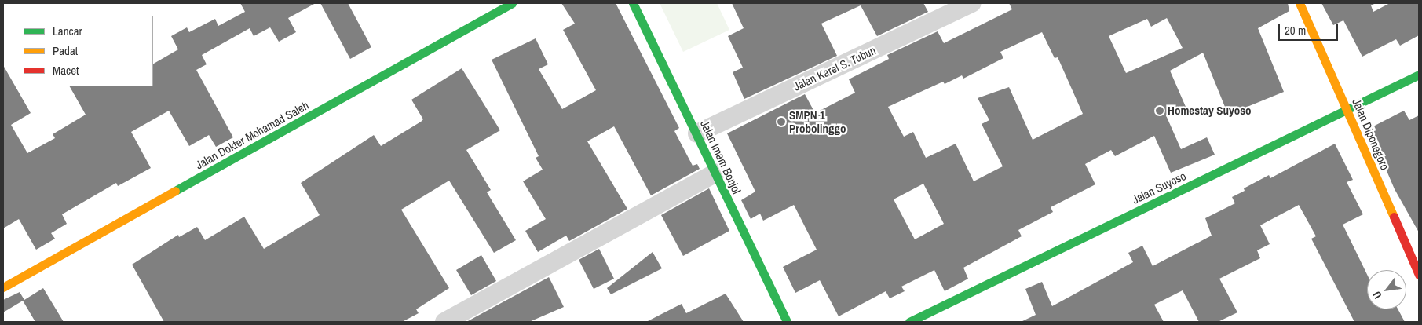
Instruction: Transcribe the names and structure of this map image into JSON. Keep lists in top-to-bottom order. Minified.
{"streets":{"street":["Jalan Karel S. Tubun","Jalan Diponegoro","Jalan Dokter Mohamad Saleh","Jalan Imam Bonjol","Jalan Suyoso"]},"crossings":[["Jalan Karel S. Tubun","Jalan Imam Bonjol"],["Jalan Diponegoro","Jalan Suyoso"]],"places":["Homestay Suyoso","SMPN 1 Probolinggo"],"legend":["Lancar","Padat","Macet"],"scale_bar":"20 m","north":"bottom left"}
